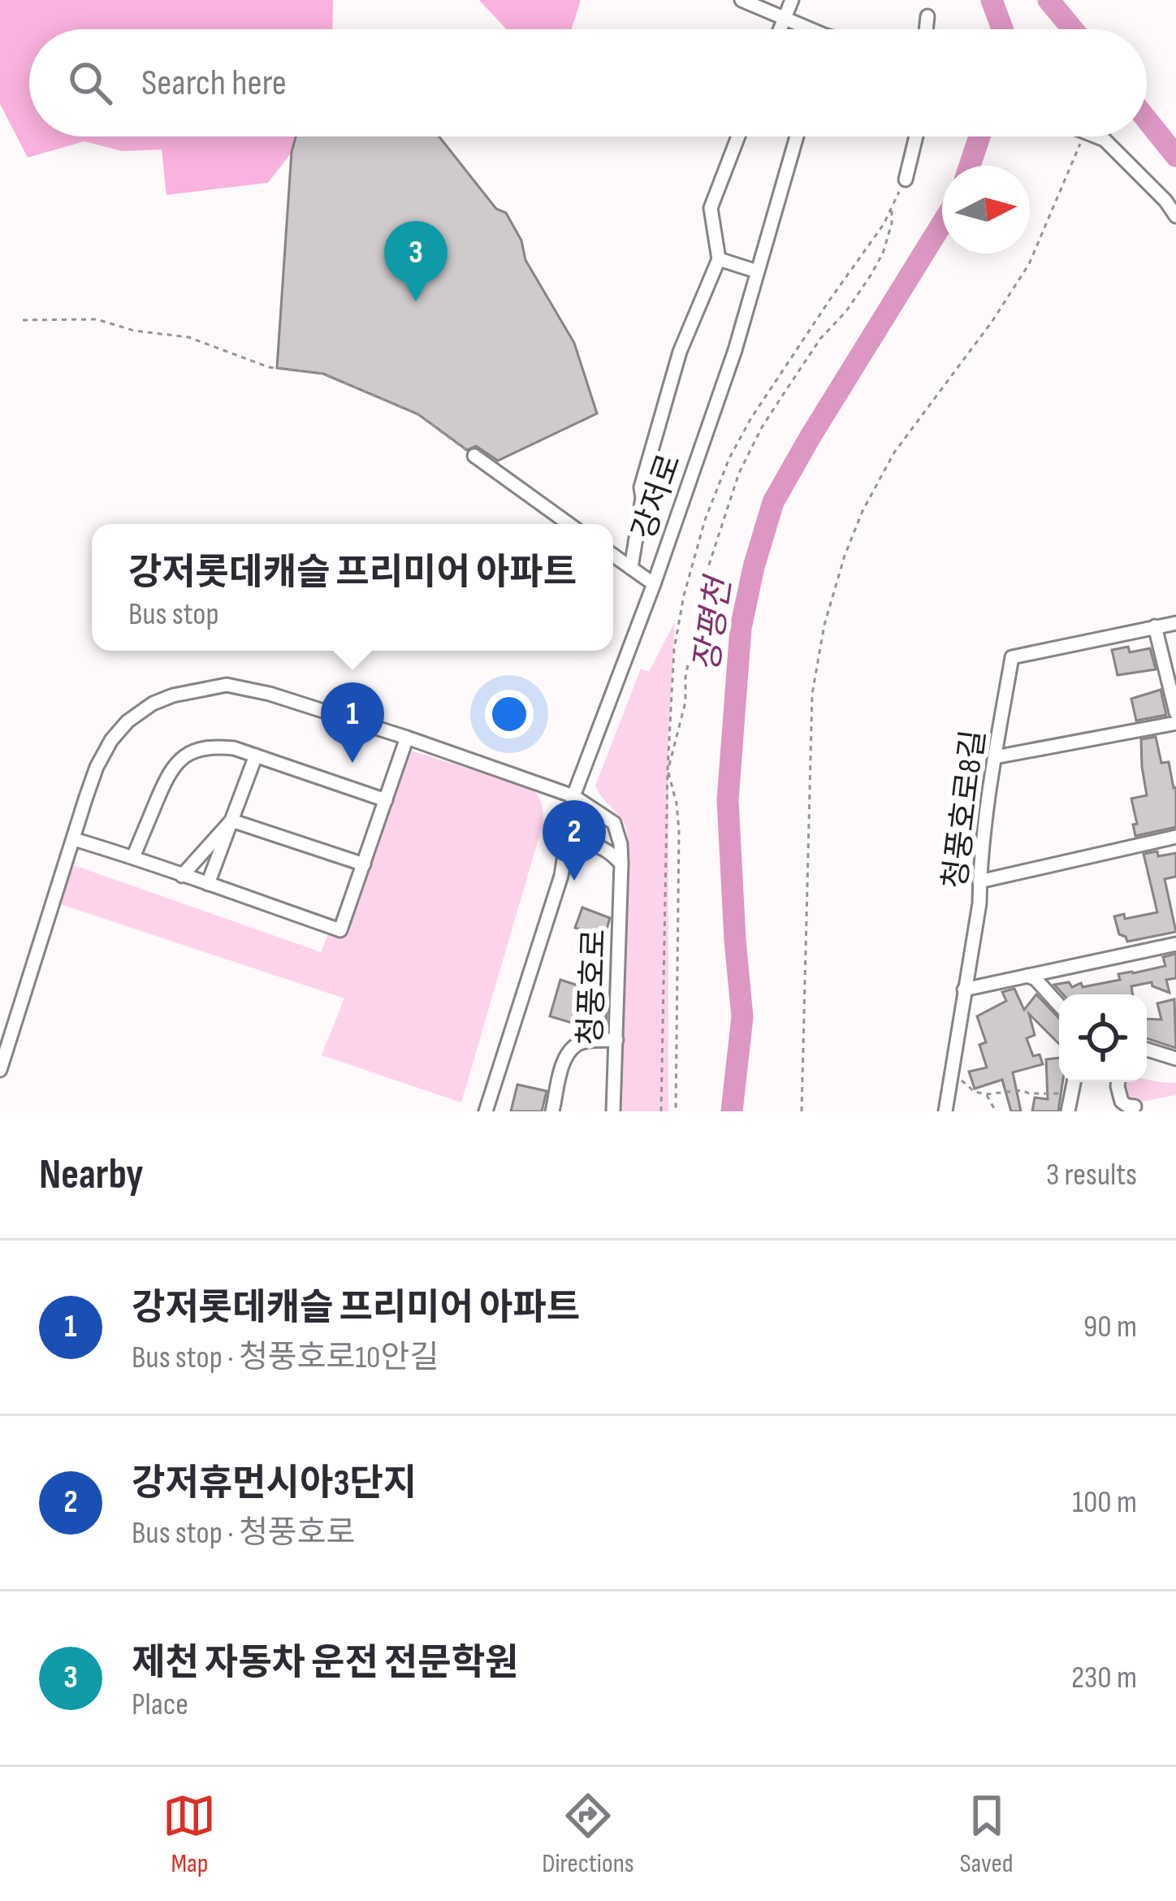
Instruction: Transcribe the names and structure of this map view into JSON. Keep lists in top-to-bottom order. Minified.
{"streets":{"street":["강저로","청풍호로8길","청풍호로"]},"crossings":[["강저로","청풍호로"]],"water":["장평천"],"north":"right","page":{"search":"Search here","pins":["3","1","2"],"popup":["강저롯데캐슬 프리미어 아파트","Bus stop"],"heading":["Nearby","3 results"],"list":[{"mark":"1","name":"강저롯데캐슬 프리미어 아파트","note":"Bus stop · 청풍호로10안길","value":"90 m"},{"mark":"2","name":"강저휴먼시아3단지","note":"Bus stop · 청풍호로","value":"100 m"},{"mark":"3","name":"제천 자동차 운전 전문학원","note":"Place","value":"230 m"}],"nav":["Map","Directions","Saved"]}}
